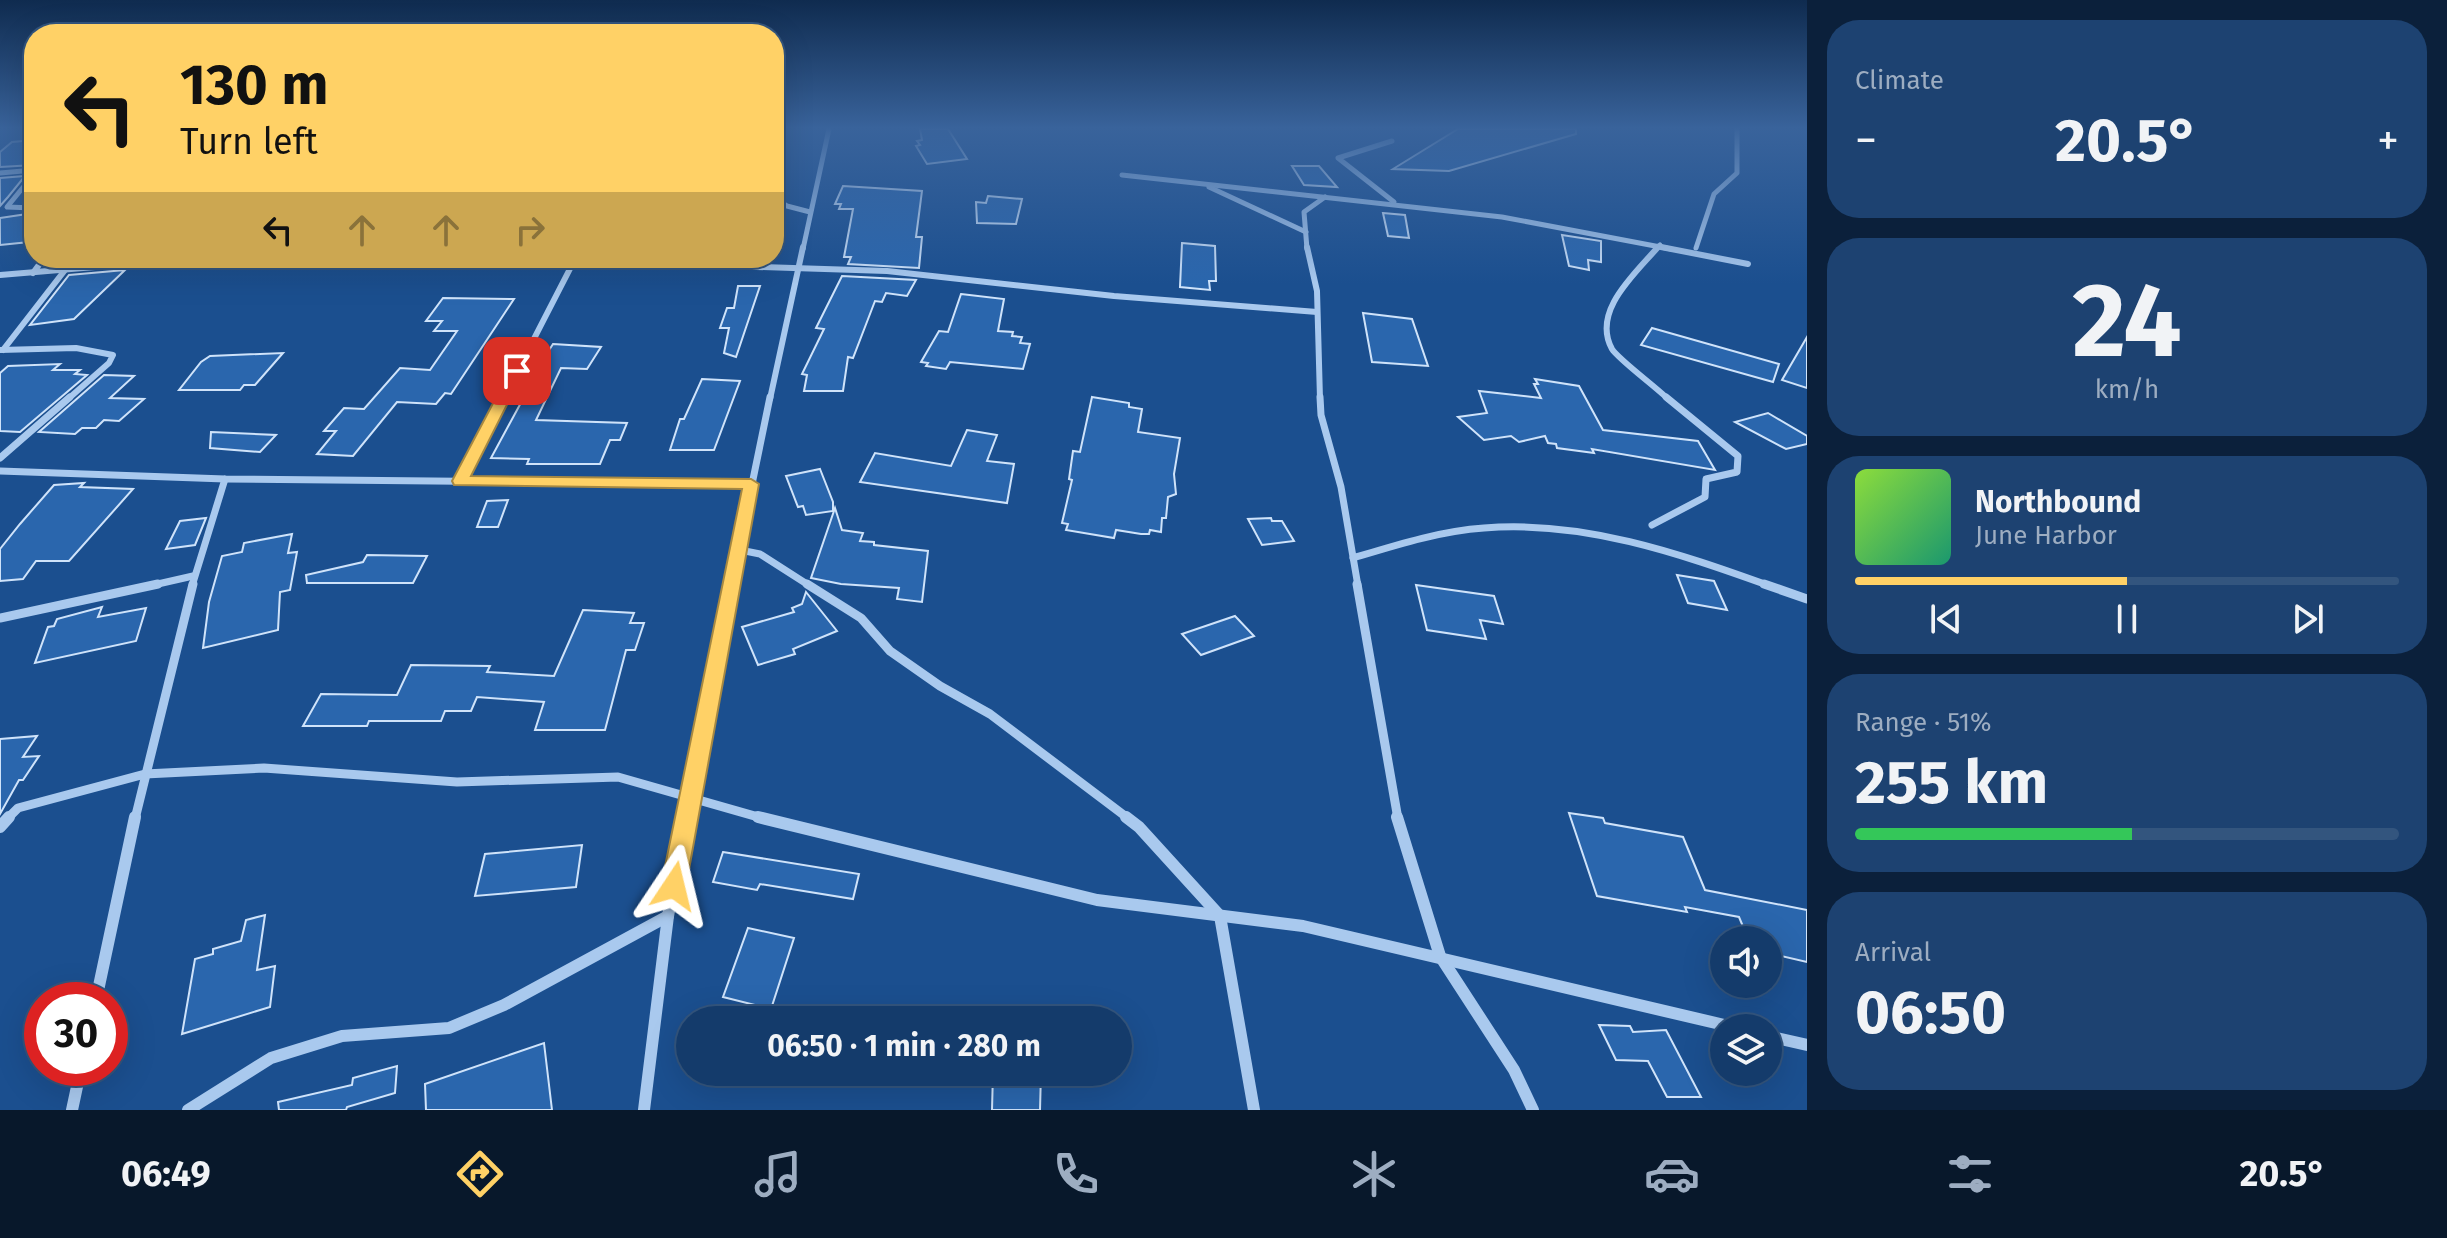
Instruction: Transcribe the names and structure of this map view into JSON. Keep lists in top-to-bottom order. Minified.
{"page":{"tile":["Climate",["24","km/h"],["Range · 51%","255 km"],["Arrival","06:50"]],"turn":["130 m","Turn left"],"heat":["−","20.5°","+"],"song":["Northbound","June Harbor"],"limit":"30","trip":"06:50 · 1 min · 280 m","tabs":["06:49","20.5°"]}}
